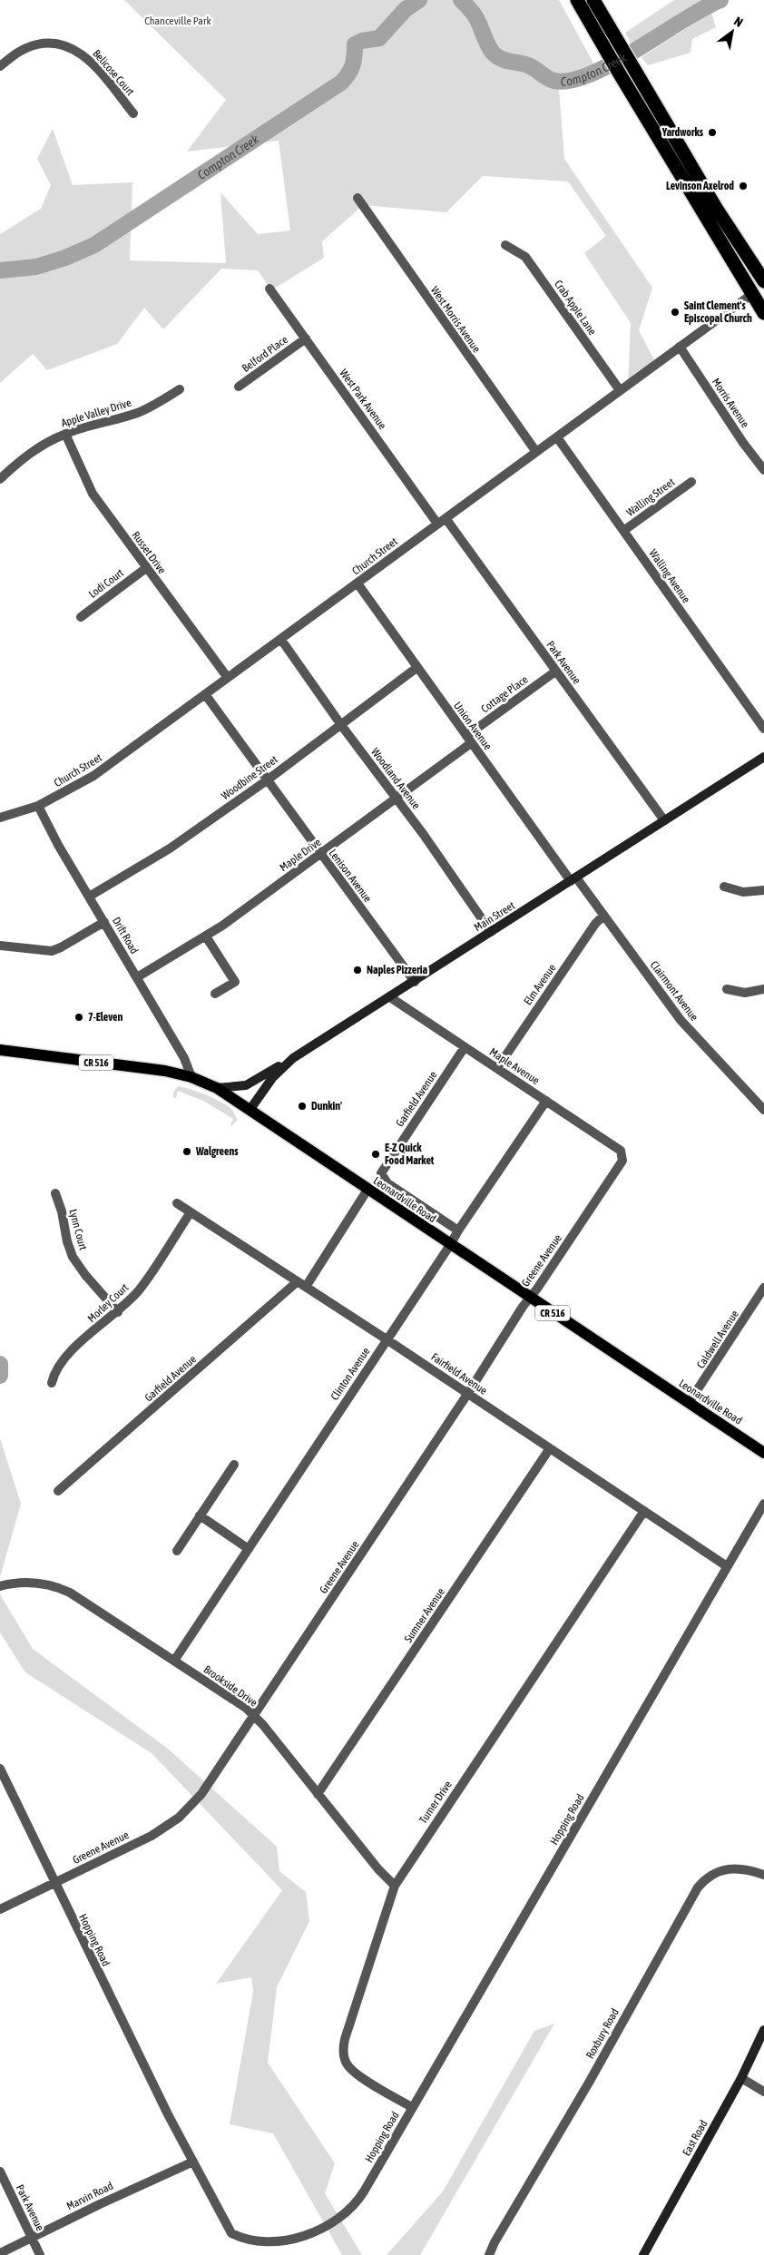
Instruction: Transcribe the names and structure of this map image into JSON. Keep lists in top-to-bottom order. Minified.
{"streets":{"main road":["CR 516","Leonardville Road"],"street":["Belicose Court","Crab Apple Lane","West Morris Avenue","Belford Place","West Park Avenue","Morris Avenue","Apple Valley Drive","Walling Street","Russet Drive","Church Street","Walling Avenue","Lodi Court","Park Avenue","Cottage Place","Union Avenue","Woodbine Street","Woodland Avenue","Maple Drive","Lenison Avenue","Main Street","Drift Road","Elm Avenue","Clairmont Avenue","Maple Avenue","Garfield Avenue","Lynn Court","Greene Avenue","Morley Court","Caldwell Avenue","Clinton Avenue","Fairfield Avenue","Sumner Avenue","Brookside Drive","Turner Drive","Hopping Road","Roxbury Road","East Road","Marvin Road"]},"crossings":[["Crab Apple Lane","Church Street"],["West Morris Avenue","Church Street"],["Belford Place","West Park Avenue"],["West Park Avenue","Church Street"],["Morris Avenue","Church Street"],["Apple Valley Drive","Russet Drive"],["Walling Street","Walling Avenue"],["Russet Drive","Church Street"],["Russet Drive","Lodi Court"],["Church Street","Walling Avenue"],["Church Street","Park Avenue"],["Church Street","Union Avenue"],["Church Street","Woodland Avenue"],["Church Street","Lenison Avenue"],["Church Street","Drift Road"],["Park Avenue","Cottage Place"],["Park Avenue","Main Street"],["Park Avenue","Marvin Road"],["Cottage Place","Union Avenue"],["Cottage Place","Maple Drive"],["Union Avenue","Woodbine Street"],["Union Avenue","Maple Drive"],["Union Avenue","Main Street"],["Union Avenue","Clairmont Avenue"],["Woodbine Street","Woodland Avenue"],["Woodbine Street","Lenison Avenue"],["Woodbine Street","Drift Road"],["Woodland Avenue","Maple Drive"],["Woodland Avenue","Main Street"],["Maple Drive","Lenison Avenue"],["Maple Drive","Drift Road"],["Lenison Avenue","Main Street"],["Main Street","Clairmont Avenue"],["Main Street","Maple Avenue"],["Main Street","Leonardville Road"],["Drift Road","Leonardville Road"],["Elm Avenue","Clairmont Avenue"],["Elm Avenue","Maple Avenue"],["Maple Avenue","Garfield Avenue"],["Maple Avenue","Greene Avenue"],["Maple Avenue","Clinton Avenue"],["Garfield Avenue","Leonardville Road"],["Garfield Avenue","Clinton Avenue"],["Garfield Avenue","Fairfield Avenue"],["Leonardville Road","Greene Avenue"],["Leonardville Road","Caldwell Avenue"],["Leonardville Road","Clinton Avenue"],["Lynn Court","Morley Court"],["Greene Avenue","Fairfield Avenue"],["Greene Avenue","Brookside Drive"],["Greene Avenue","Hopping Road"],["Morley Court","Fairfield Avenue"],["Clinton Avenue","Fairfield Avenue"],["Clinton Avenue","Brookside Drive"],["Fairfield Avenue","Sumner Avenue"],["Fairfield Avenue","Turner Drive"],["Fairfield Avenue","Hopping Road"],["Sumner Avenue","Brookside Drive"],["Brookside Drive","Turner Drive"],["Turner Drive","Hopping Road"],["Hopping Road","Marvin Road"]],"water":["Compton Creek"],"parks":["Chanceville Park"],"places":["Yardworks","Levinson Axelrod","Saint Clement's Episcopal Church","Naples Pizzeria","7-Eleven","Dunkin'","Walgreens","E-Z Quick Food Market"],"north":"top right"}
